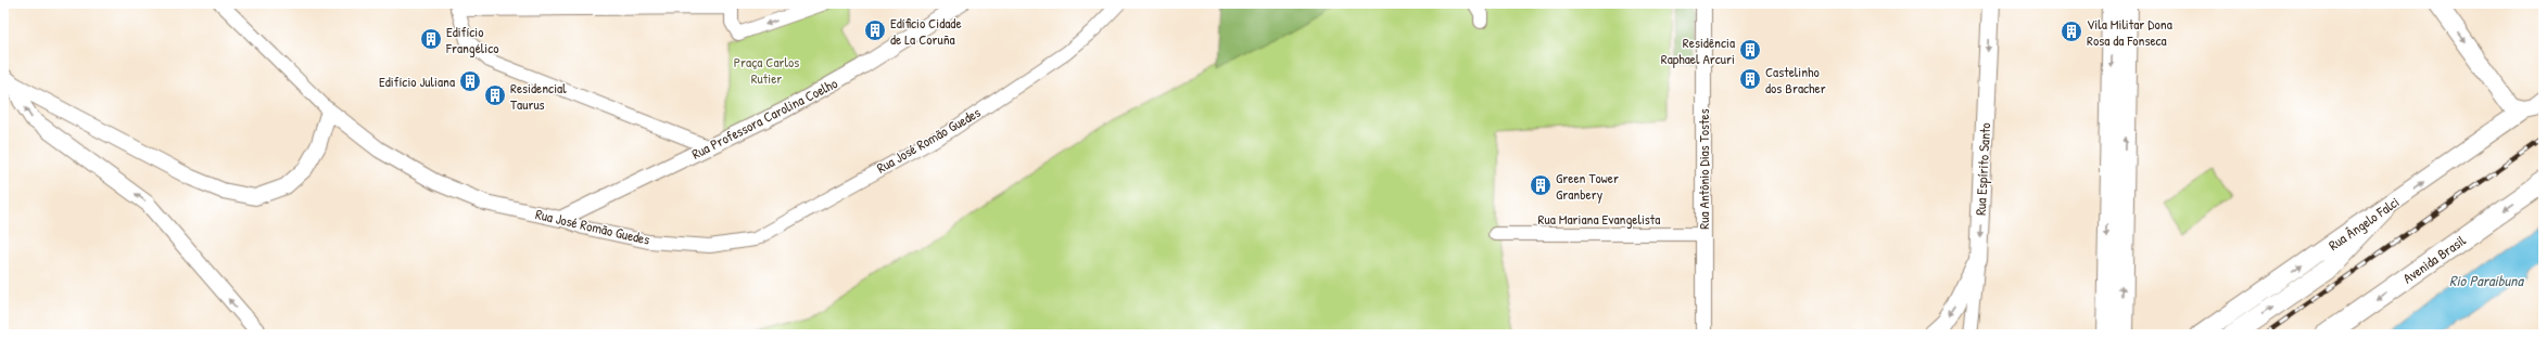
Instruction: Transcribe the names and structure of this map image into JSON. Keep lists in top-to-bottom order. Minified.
{"streets":{"highway":["Avenida Brasil"],"main road":["Rua Espírito Santo","Rua Ângelo Falci"],"street":["Rua Professora Carolina Coelho","Rua José Romão Guedes","Rua Antônio Dias Tostes","Rua Mariana Evangelista"]},"crossings":[["Rua Professora Carolina Coelho","Rua José Romão Guedes"],["Rua Antônio Dias Tostes","Rua Mariana Evangelista"]],"one_way":["Avenida Brasil"],"water":["Rio Paraibuna"],"parks":["Praça Carlos Rutier"],"places":{"building":["Edíficio Cidade de La Coruña","Vila Militar Dona Rosa da Fonseca","Edifício Frangélico","Residência Raphael Arcuri","Castelinho dos Bracher","Edifício Juliana","Residencial Taurus","Green Tower Granbery"]}}
